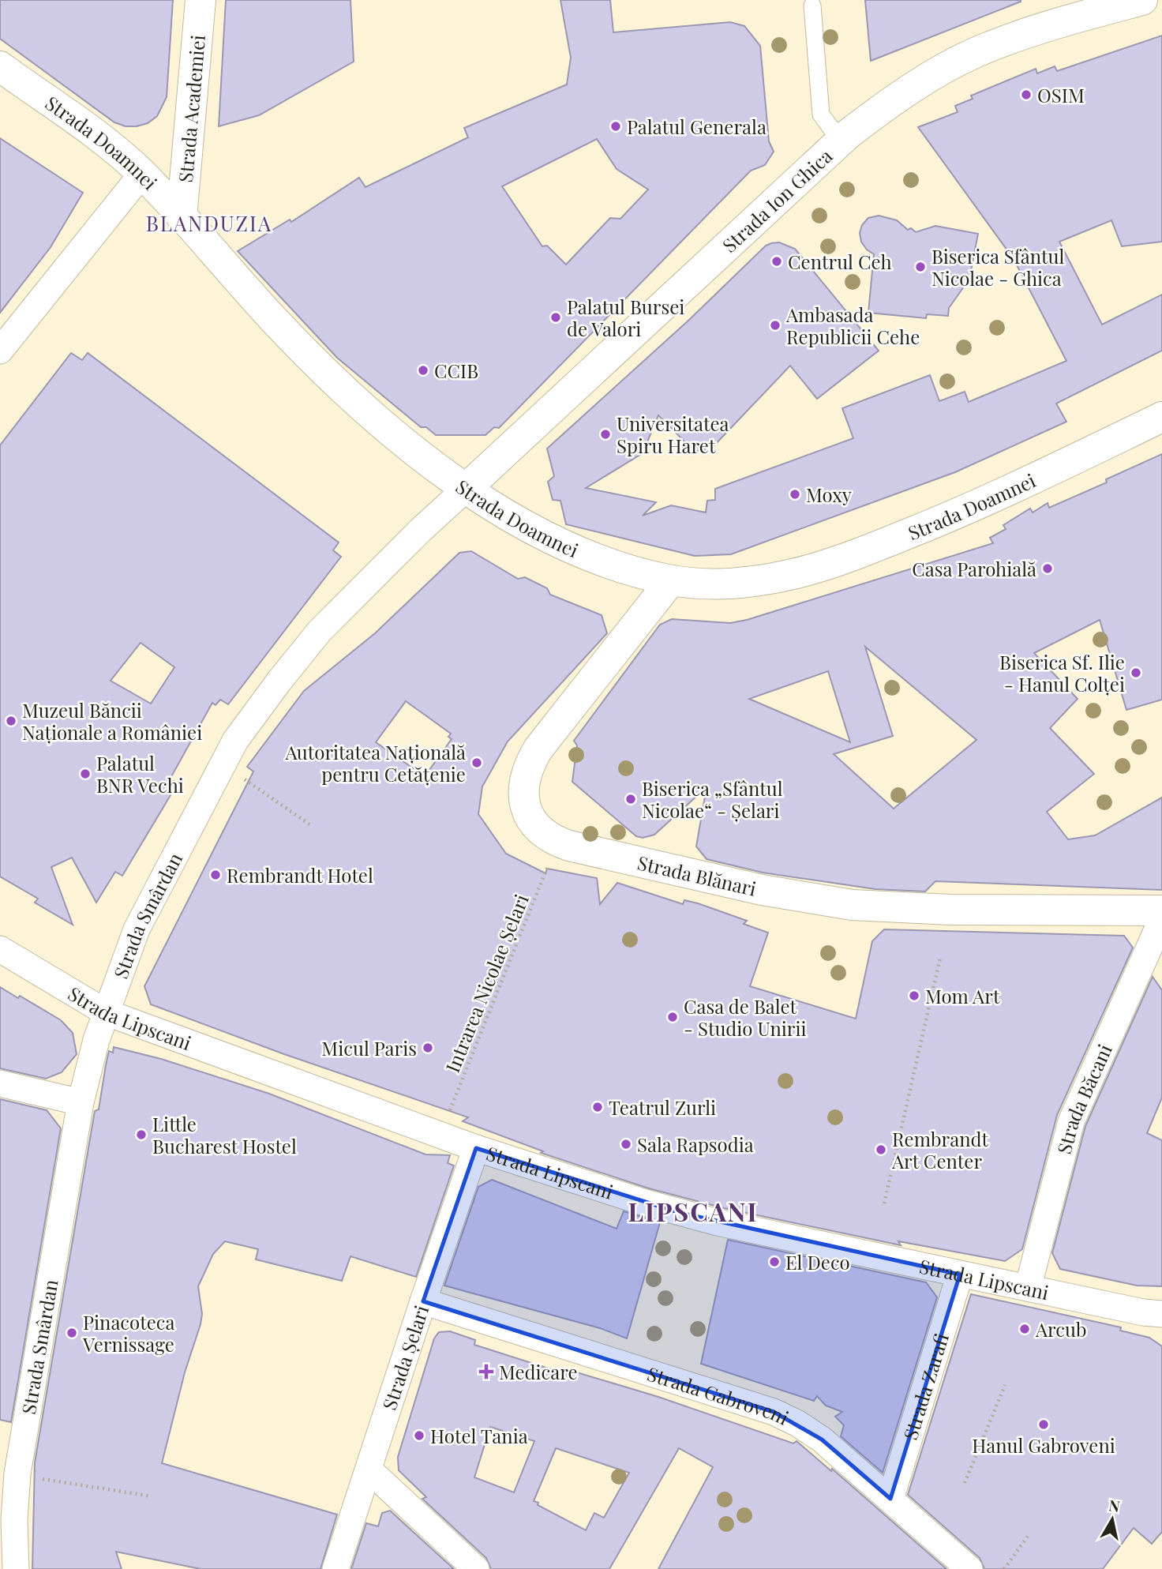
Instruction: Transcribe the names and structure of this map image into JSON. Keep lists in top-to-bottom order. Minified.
{"streets":{"street":["Strada Academiei","Strada Doamnei","Strada Ion Ghica","Strada Blănari","Strada Smârdan","Strada Lipscani","Strada Băcani","Strada Șelari","Strada Zarafi","Strada Gabroveni"],"path":["Intrarea Nicolae Șelari"]},"crossings":[["Strada Academiei","Strada Doamnei"],["Strada Doamnei","Strada Ion Ghica"],["Strada Doamnei","Strada Blănari"],["Strada Doamnei","Strada Smârdan"],["Strada Ion Ghica","Strada Smârdan"],["Strada Blănari","Intrarea Nicolae Șelari"],["Strada Smârdan","Strada Lipscani"],["Intrarea Nicolae Șelari","Strada Lipscani"],["Strada Lipscani","Strada Băcani"],["Strada Lipscani","Strada Șelari"],["Strada Lipscani","Strada Zarafi"],["Strada Șelari","Strada Gabroveni"],["Strada Zarafi","Strada Gabroveni"]],"districts":["BLANDUZIA","LIPSCANI"],"places":{"other":["OSIM","Palatul Generala","Centrul Ceh","Biserica Sfântul Nicolae - Ghica","Palatul Bursei de Valori","Ambasada Republicii Cehe","CCIB","Universitatea Spiru Haret","Moxy","Casa Parohială","Biserica Sf. Ilie - Hanul Colței","Muzeul Băncii Naționale a României","Autoritatea Națională pentru Cetățenie","Palatul BNR Vechi","Biserica „Sfântul Nicolae“ - Șelari","Rembrandt Hotel","Mom Art","Casa de Balet - Studio Unirii","Micul Paris","Teatrul Zurli","Little Bucharest Hostel","Sala Rapsodia","Rembrandt Art Center","El Deco","Arcub","Pinacoteca Vernissage","Hanul Gabroveni","Hotel Tania"],"health":["Medicare"]},"north":"top"}
